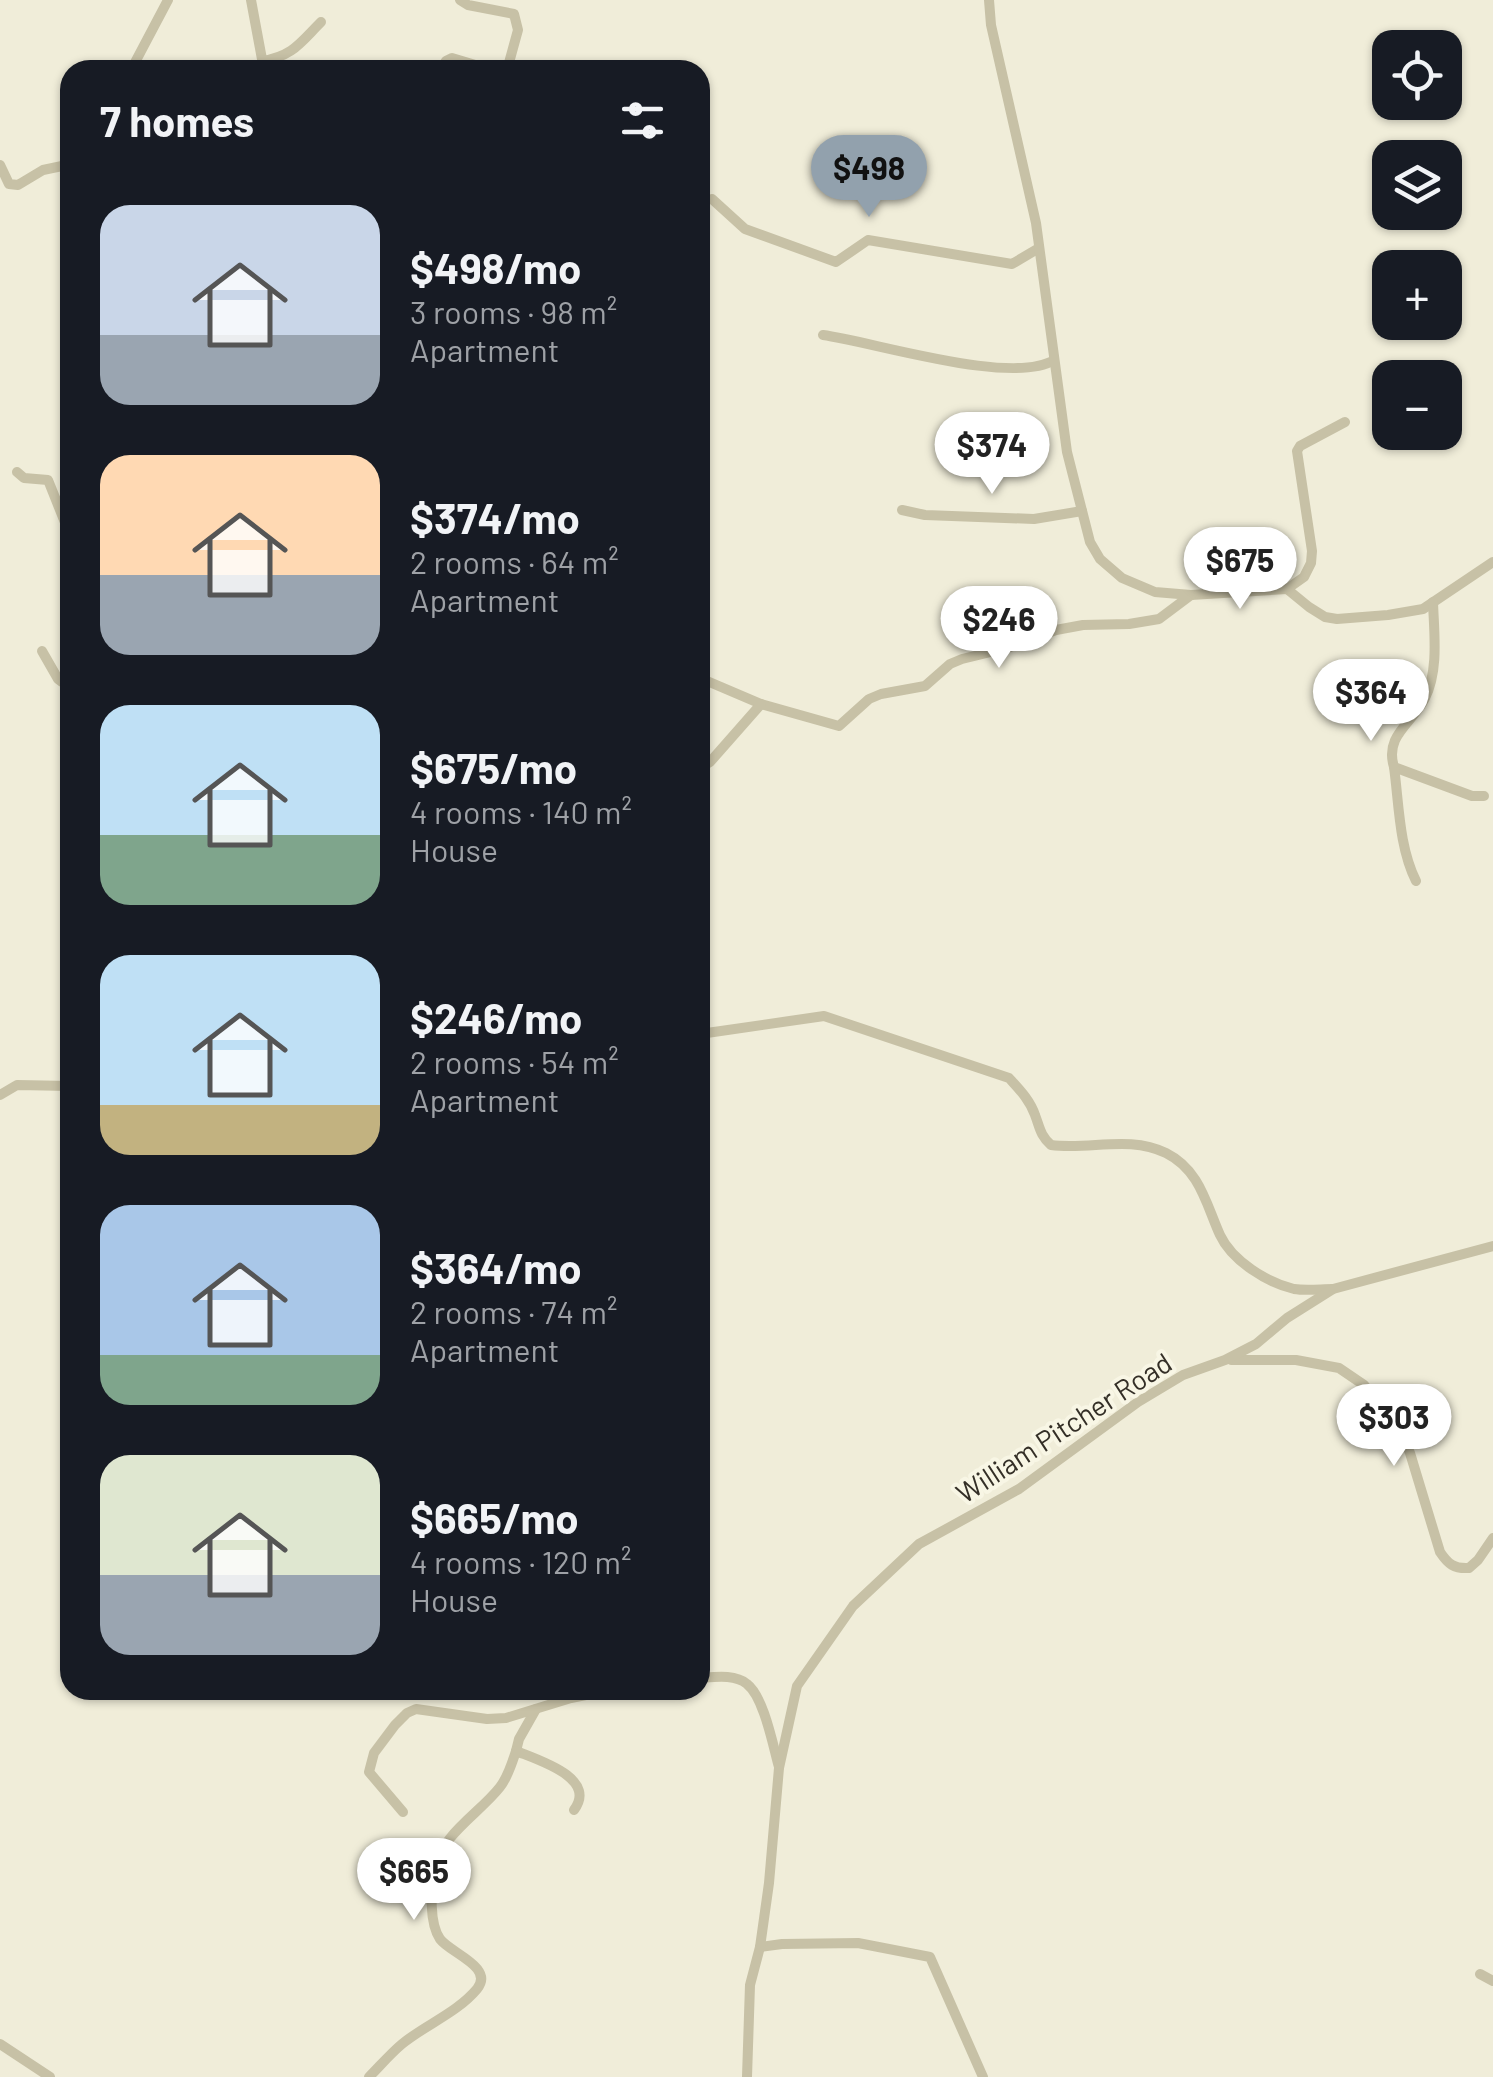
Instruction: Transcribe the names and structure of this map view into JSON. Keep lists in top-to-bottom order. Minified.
{"streets":{"street":["William Pitcher Road"]},"page":{"map_buttons":["+","−"],"heading":"7 homes","price":["$498","$374","$675","$246","$364","$303","$665"],"list":[{"name":"$498/mo","note":"3 rooms · 98 m² · Apartment"},{"name":"$374/mo","note":"2 rooms · 64 m² · Apartment"},{"name":"$675/mo","note":"4 rooms · 140 m² · House"},{"name":"$246/mo","note":"2 rooms · 54 m² · Apartment"},{"name":"$364/mo","note":"2 rooms · 74 m² · Apartment"},{"name":"$665/mo","note":"4 rooms · 120 m² · House"}]}}
